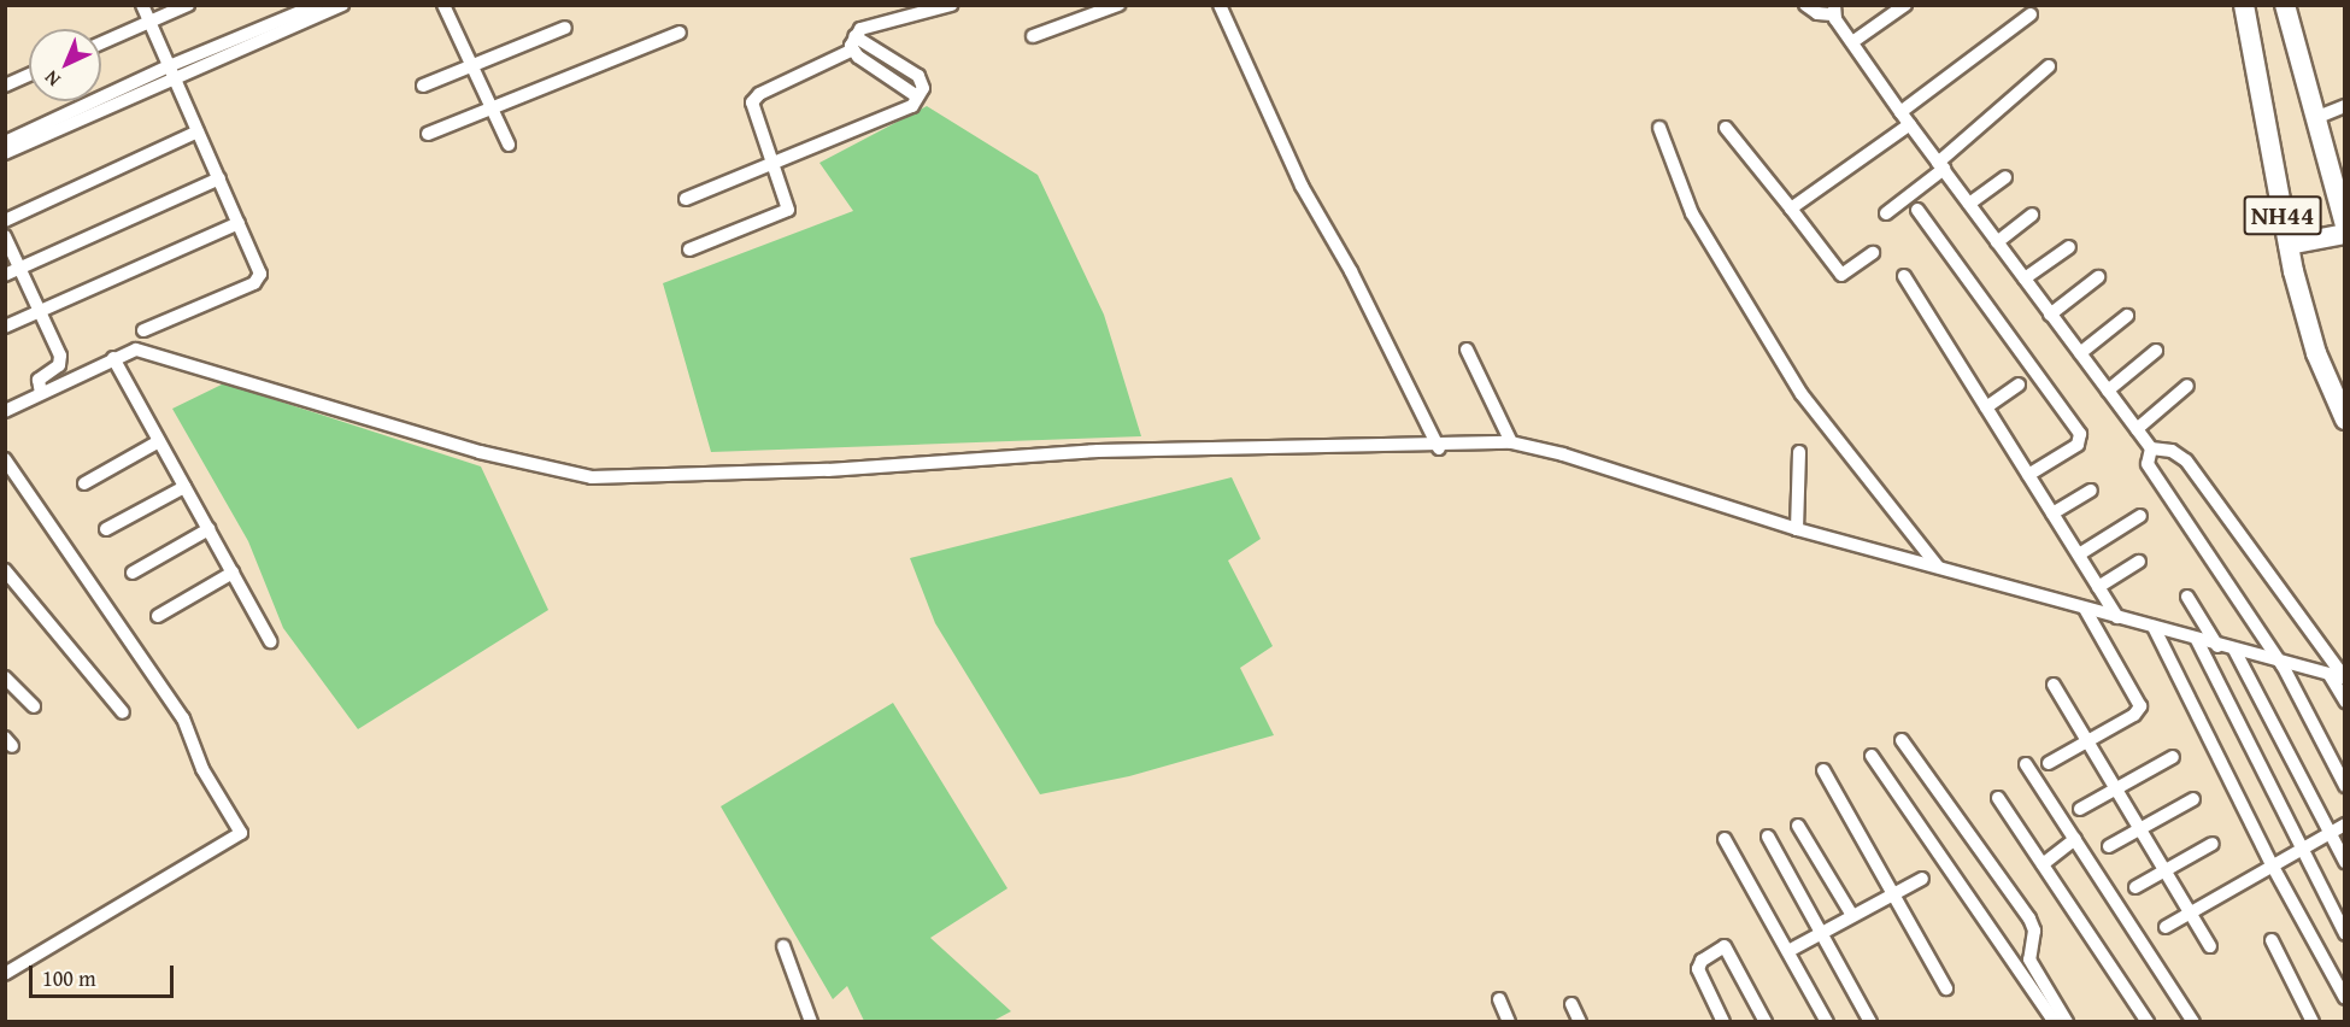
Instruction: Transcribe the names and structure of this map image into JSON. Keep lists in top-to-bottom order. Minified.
{"streets":{"highway":["NH44"]},"scale_bar":"100 m","north":"bottom left"}
